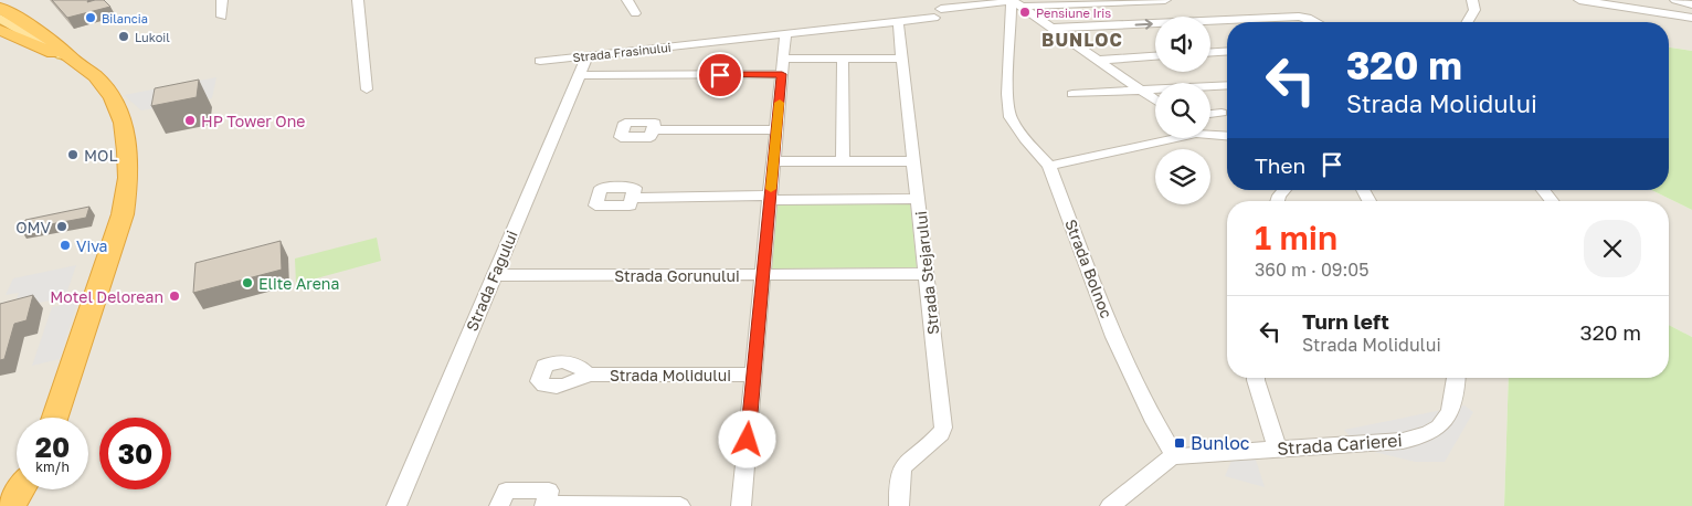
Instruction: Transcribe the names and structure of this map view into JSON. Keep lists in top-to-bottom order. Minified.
{"streets":{"street":["Strada Frasinului","Strada Bolnoc","Strada Stejarului","Strada Gorunului","Strada Fagului","Strada Molidului","Strada Carierei"]},"crossings":[["Strada Frasinului","Strada Bolnoc"],["Strada Frasinului","Strada Stejarului"],["Strada Frasinului","Strada Fagului"],["Strada Frasinului","Strada Molidului"],["Strada Bolnoc","Strada Carierei"],["Strada Stejarului","Strada Gorunului"],["Strada Gorunului","Strada Fagului"],["Strada Gorunului","Strada Molidului"]],"districts":["BUNLOC"],"places":{"other":["Pensiune Iris","Bilancia","Lukoil","HP Tower One","MOL","OMV","Viva","Elite Arena","Motel Delorean"],"transit":["Bunloc"]},"page":{"turn":["320 m","Strada Molidului"],"then":"Then","heading":["1 min","360 m · 09:05"],"list":[{"name":"Turn left","note":"Strada Molidului","value":"320 m"}],"speed":"20 km/h","limit":"30"}}
